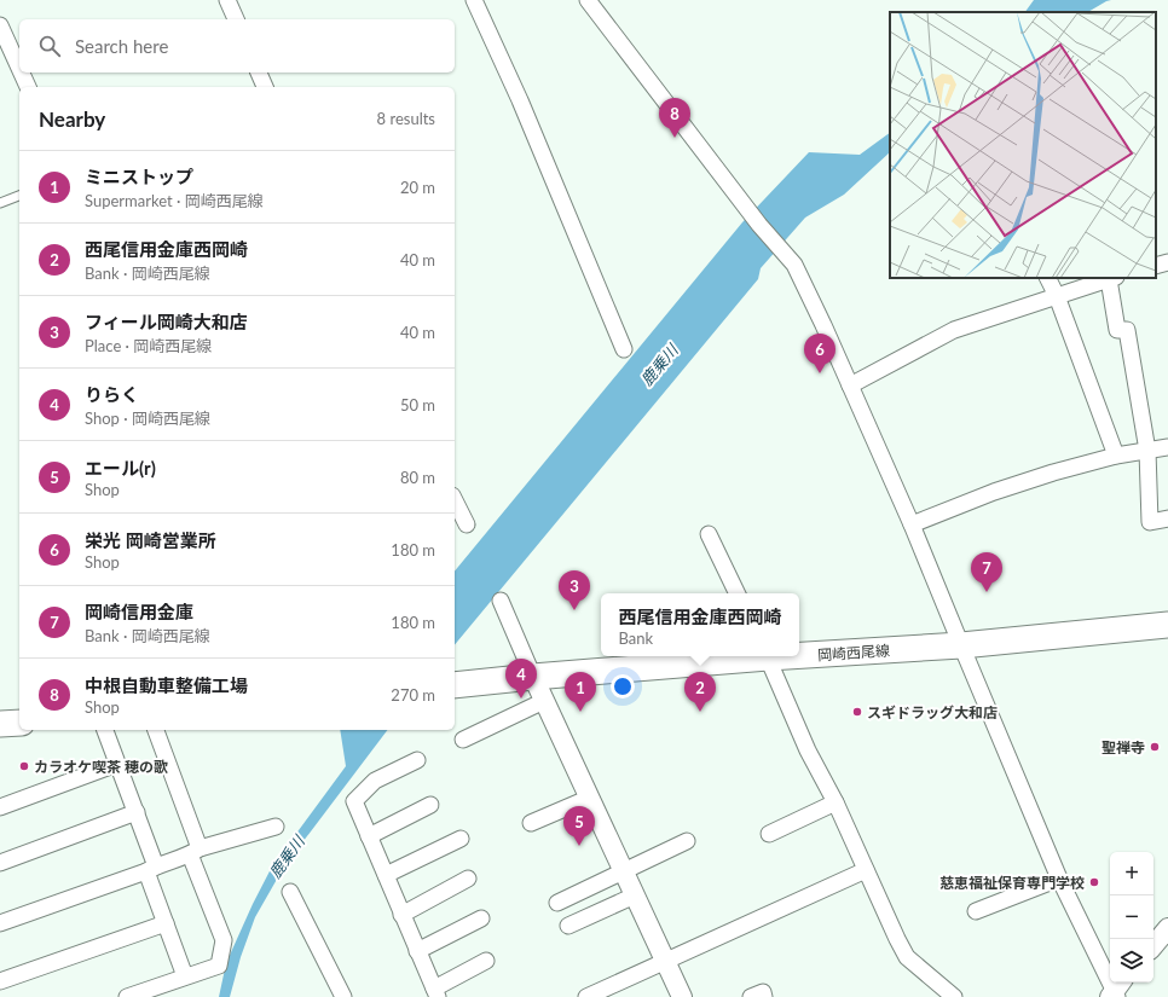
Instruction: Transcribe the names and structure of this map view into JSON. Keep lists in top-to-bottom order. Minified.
{"streets":{"main road":["岡崎西尾線"]},"water":["鹿乗川"],"places":["スギドラッグ大和店","聖禅寺","カラオケ喫茶 穂の歌","慈恵福祉保育専門学校"],"page":{"search":"Search here","heading":["Nearby","8 results"],"pins":["8","6","7","3","4","1","2","5"],"list":[{"mark":"1","name":"ミニストップ","note":"Supermarket · 岡崎西尾線","value":"20 m"},{"mark":"2","name":"西尾信用金庫西岡崎","note":"Bank · 岡崎西尾線","value":"40 m"},{"mark":"3","name":"フィール岡崎大和店","note":"Place · 岡崎西尾線","value":"40 m"},{"mark":"4","name":"りらく","note":"Shop · 岡崎西尾線","value":"50 m"},{"mark":"5","name":"エール(r)","note":"Shop","value":"80 m"},{"mark":"6","name":"栄光 岡崎営業所","note":"Shop","value":"180 m"},{"mark":"7","name":"岡崎信用金庫","note":"Bank · 岡崎西尾線","value":"180 m"},{"mark":"8","name":"中根自動車整備工場","note":"Shop","value":"270 m"}],"popup":["西尾信用金庫西岡崎","Bank"],"map_buttons":["+","−"]}}
